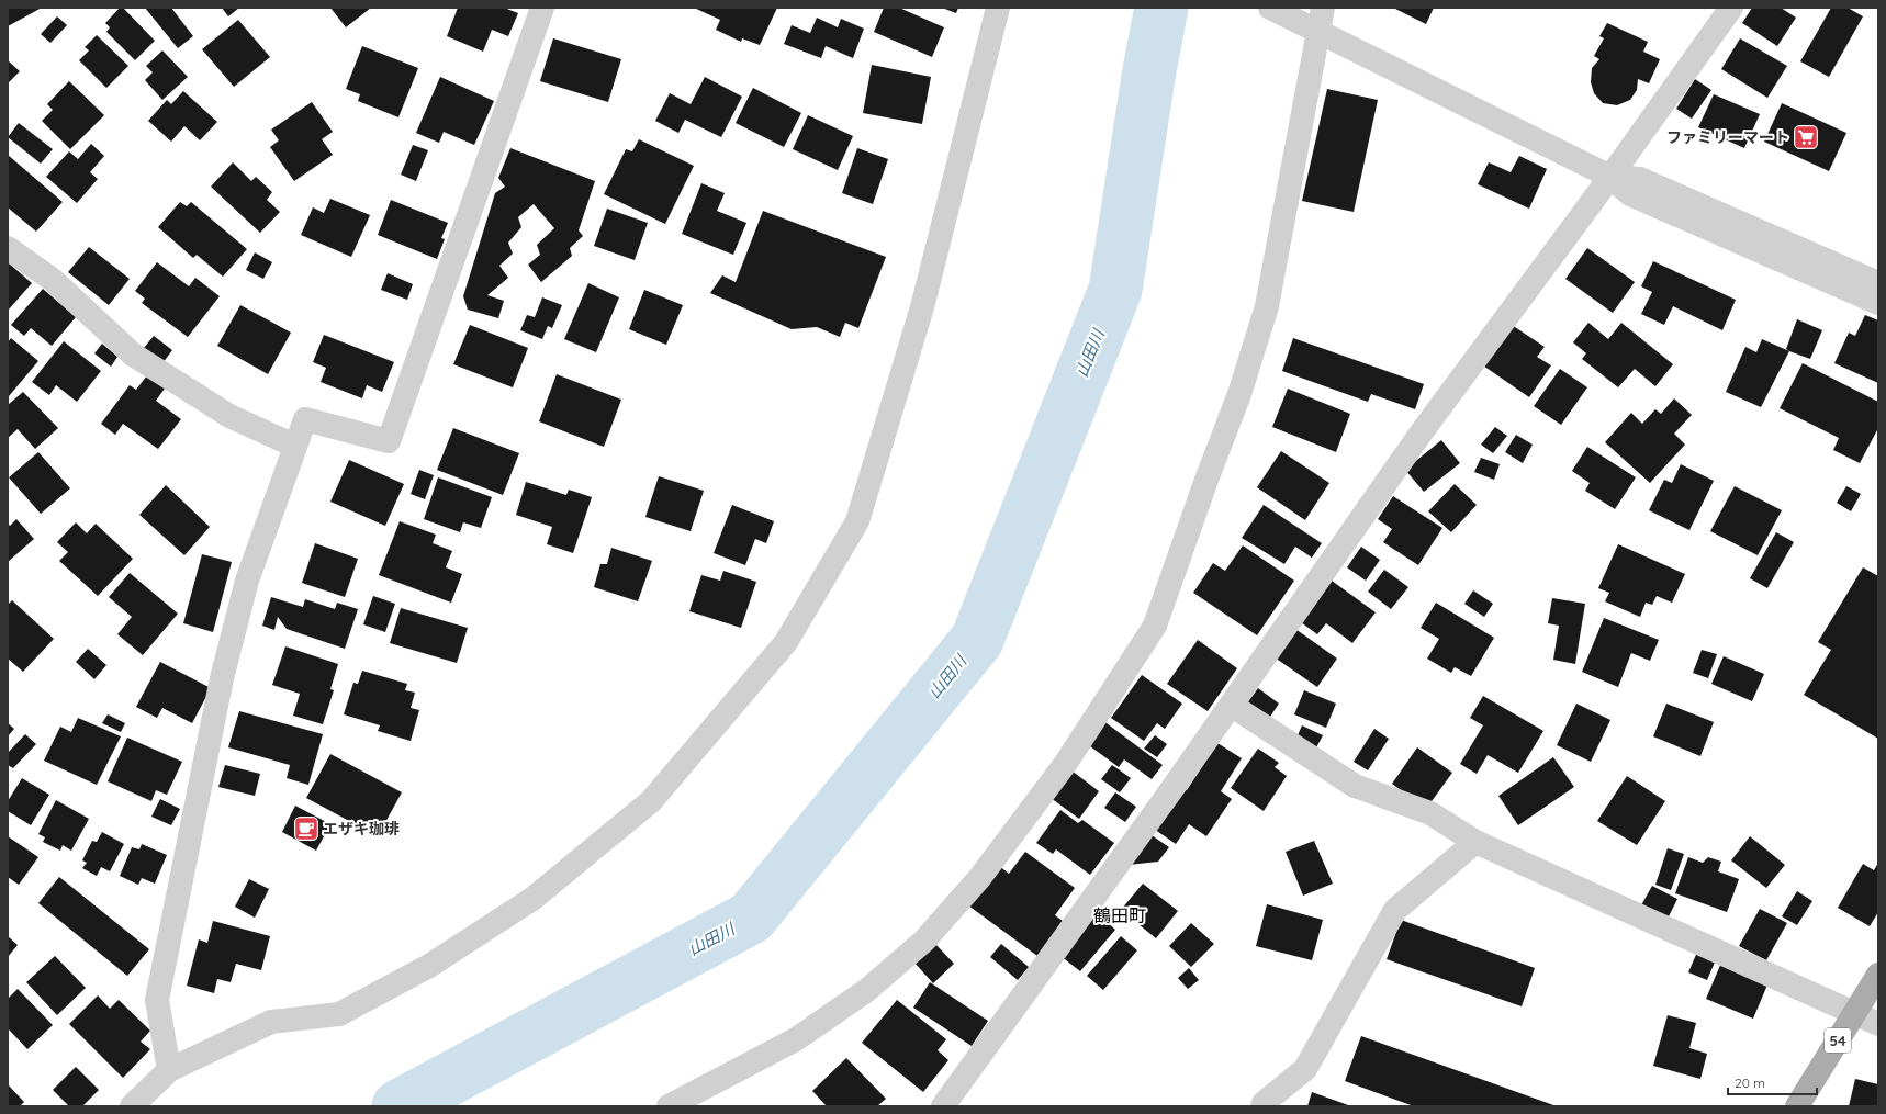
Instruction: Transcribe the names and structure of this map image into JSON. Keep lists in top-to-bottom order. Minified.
{"streets":{"main road":["54"]},"districts":["鶴田町"],"water":["山田川"],"places":{"supermarket":["ファミリーマート"],"cafe":["エザキ珈琲"]},"scale_bar":"20 m"}
